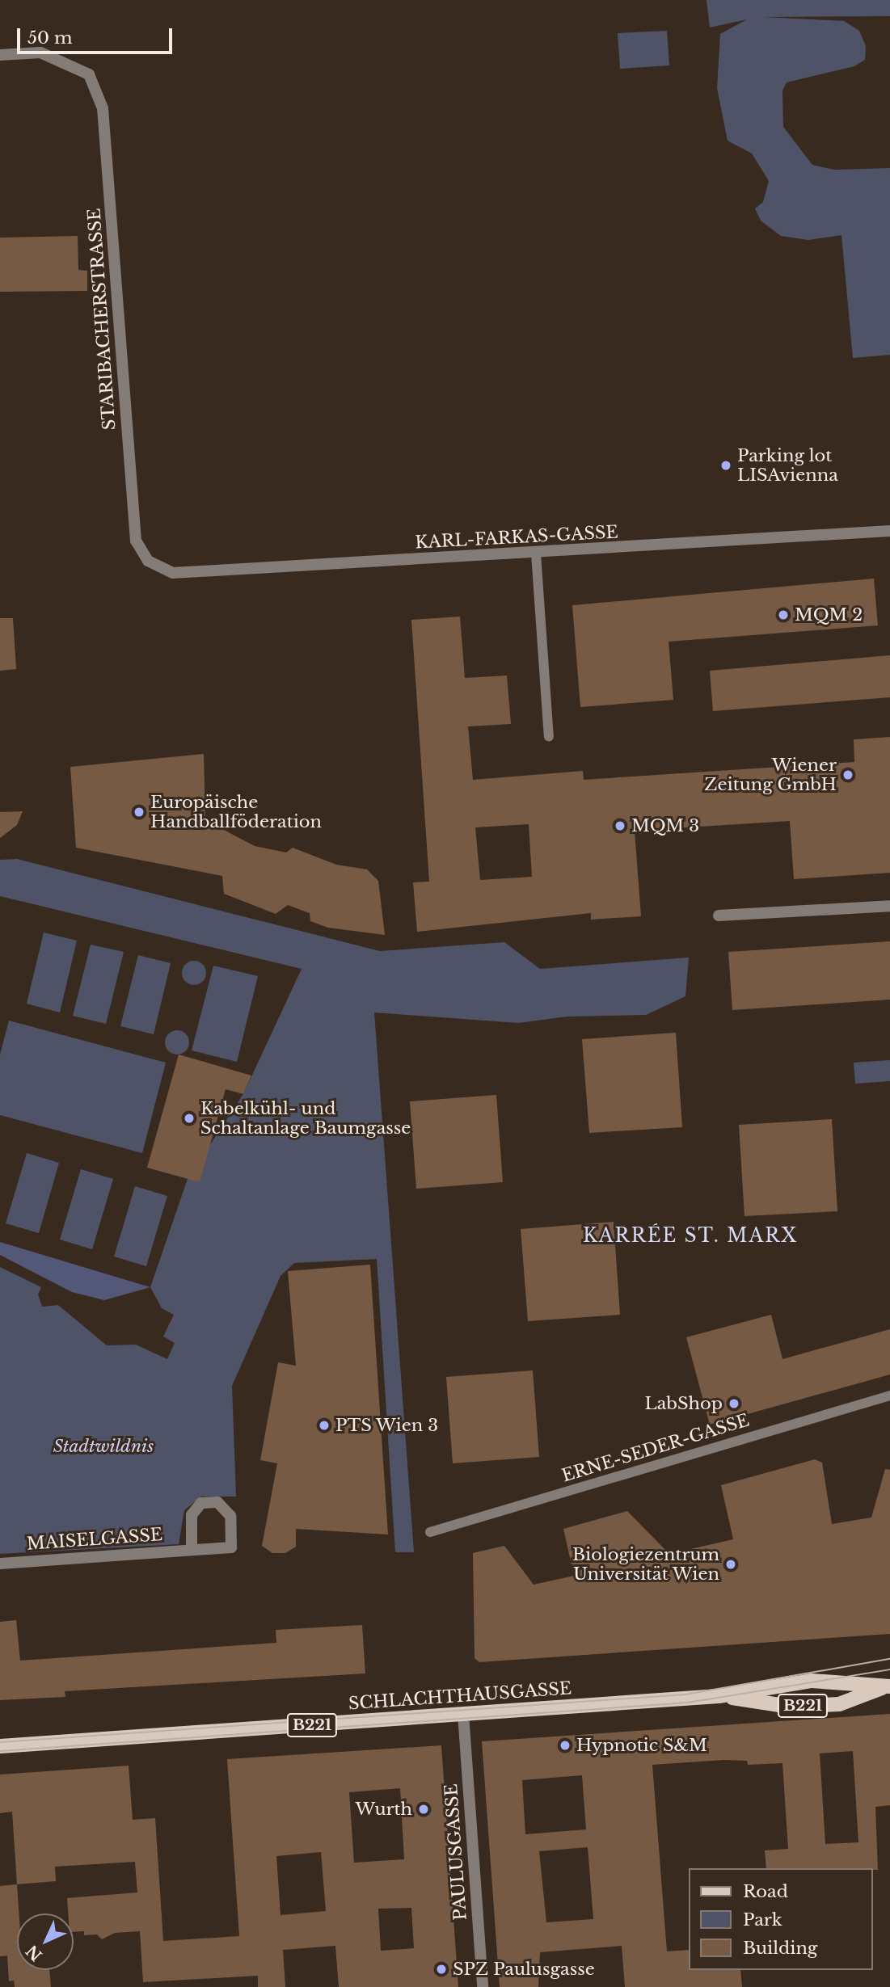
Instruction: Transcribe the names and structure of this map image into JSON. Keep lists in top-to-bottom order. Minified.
{"streets":{"main road":["SCHLACHTHAUSGASSE","B221"],"street":["STARIBACHERSTRASSE","KARL-FARKAS-GASSE","MAISELGASSE","PAULUSGASSE"],"lane":["ERNE-SEDER-GASSE"]},"crossings":[["STARIBACHERSTRASSE","KARL-FARKAS-GASSE"],["SCHLACHTHAUSGASSE","PAULUSGASSE"]],"districts":["KARRÉE ST. MARX"],"parks":["Stadtwildnis"],"places":["Parking lot LISAvienna","MQM 2","Wiener Zeitung GmbH","Europäische Handballföderation","MQM 3","Kabelkühl- und Schaltanlage Baumgasse","LabShop","PTS Wien 3","Biologiezentrum Universität Wien","Hypnotic S&M","Wurth","SPZ Paulusgasse"],"legend":["Road","Park","Building"],"scale_bar":"50 m","north":"bottom left"}
